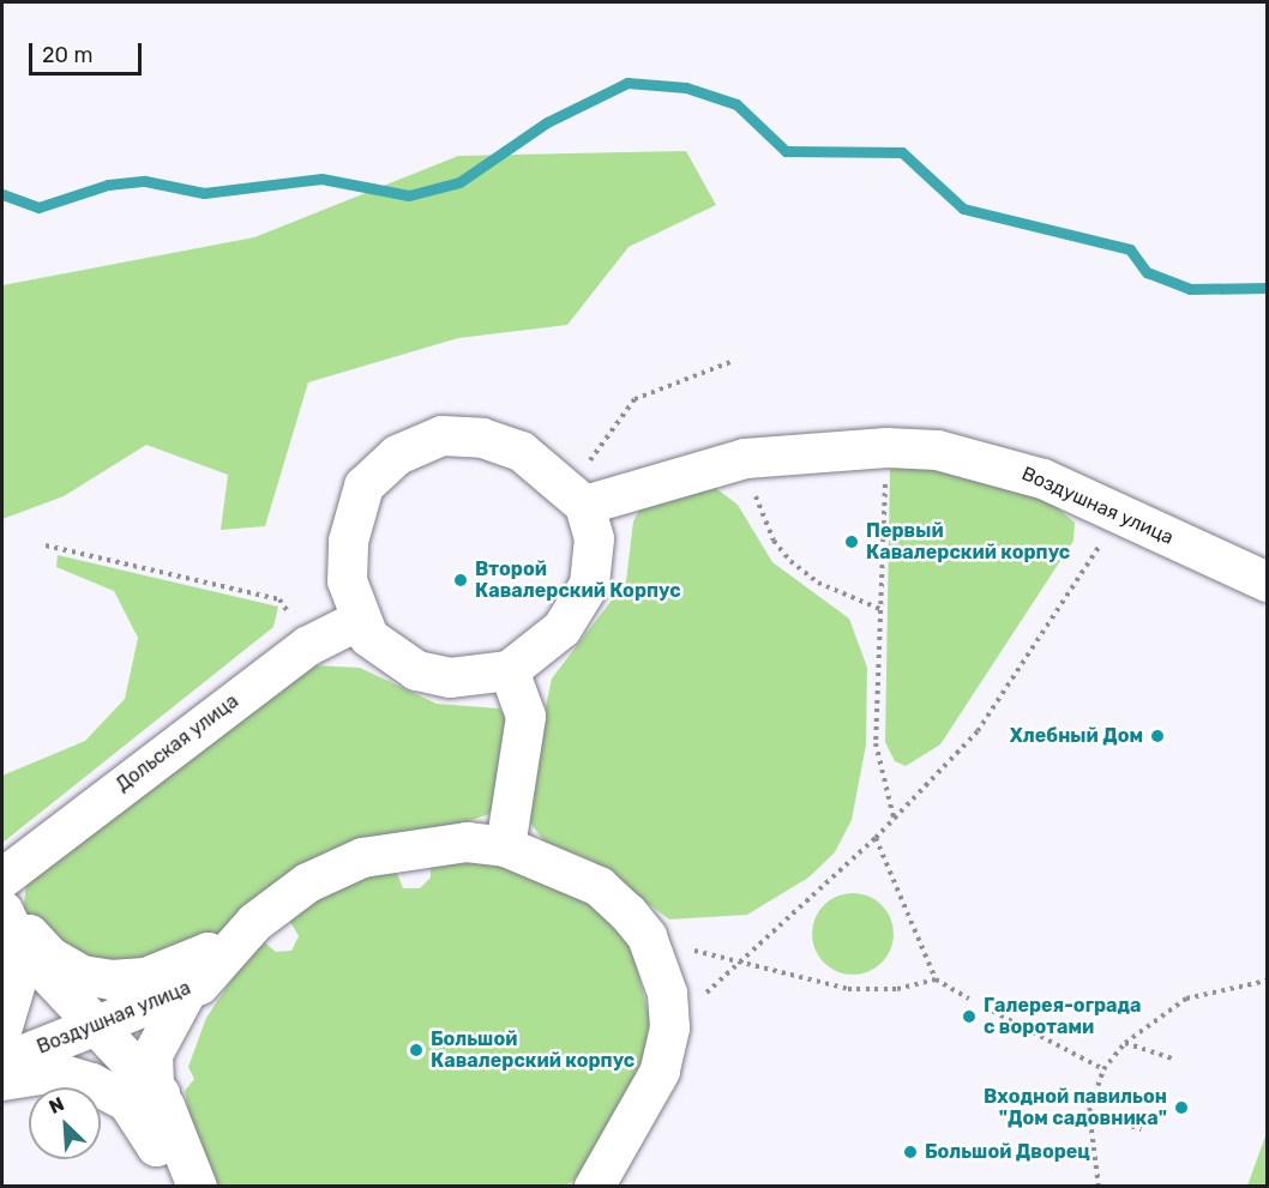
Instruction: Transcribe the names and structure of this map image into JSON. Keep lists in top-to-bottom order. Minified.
{"streets":{"street":["Воздушная улица","Дольская улица"]},"crossings":[["Воздушная улица","Дольская улица"]],"places":["Первый Кавалерский корпус","Второй Кавалерский Корпус","Хлебный Дом","Галерея-ограда с воротами","Большой Кавалерский корпус","Входной павильон \"Дом садовника\"","Большой Дворец"],"scale_bar":"20 m","north":"top left"}
